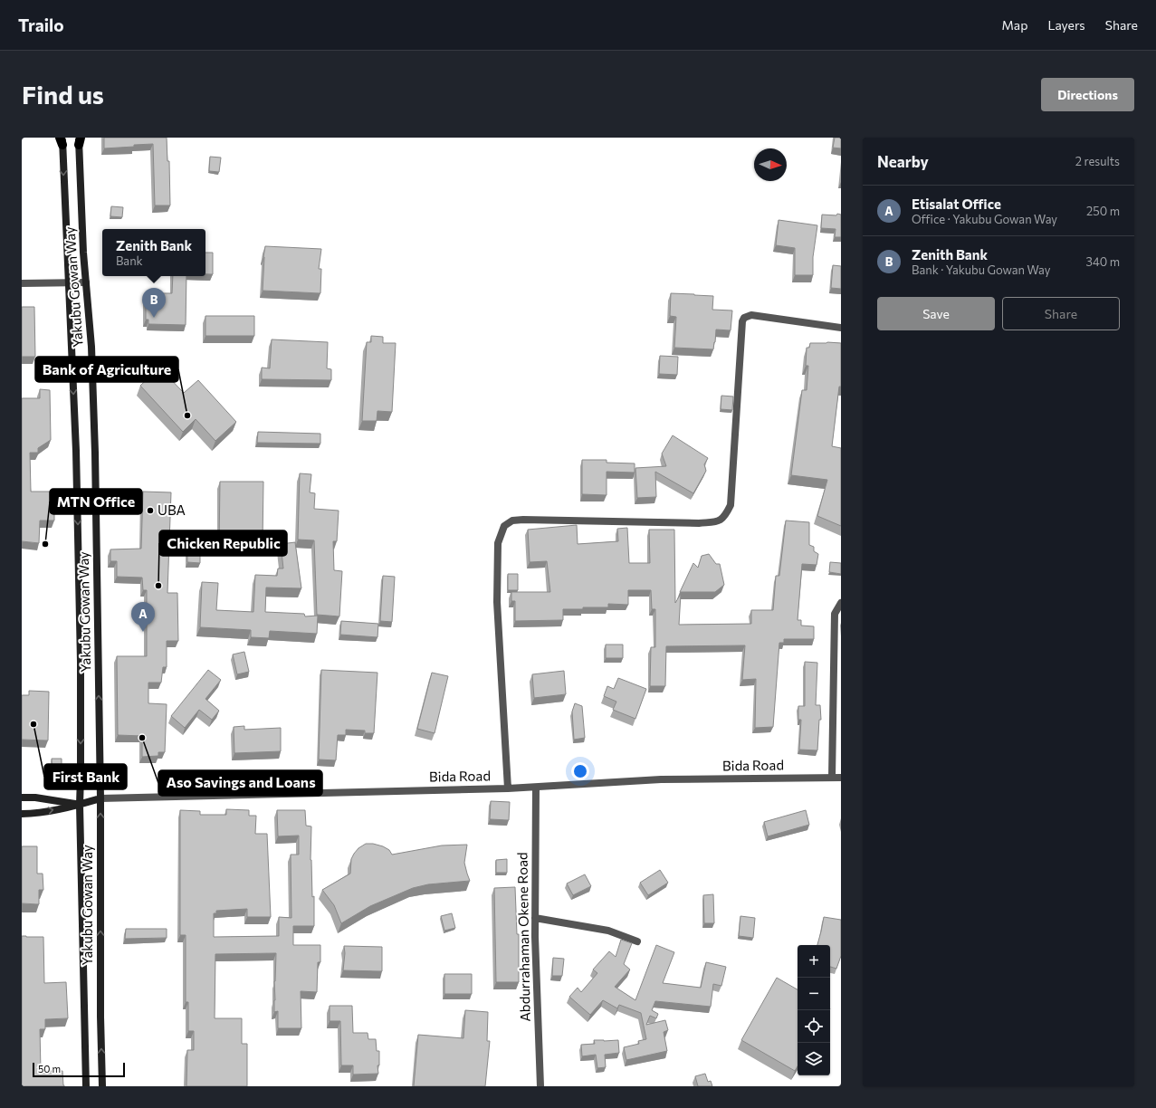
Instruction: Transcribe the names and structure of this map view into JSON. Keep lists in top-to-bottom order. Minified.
{"streets":{"street":["Yakubu Gowan Way","Bida Road","Abdurrahaman Okene Road"]},"crossings":[["Yakubu Gowan Way","Bida Road"],["Bida Road","Abdurrahaman Okene Road"]],"places":["Bank of Agriculture","UBA","MTN Office","Chicken Republic","First Bank","Aso Savings and Loans"],"scale_bar":"50 m","north":"right","page":{"header":"Trailo","nav":["Map","Layers","Share"],"buttons":["Directions",["Save","Share"]],"title":"Find us","heading":["Nearby","2 results"],"list":[{"mark":"A","name":"Etisalat Office","note":"Office · Yakubu Gowan Way","value":"250 m"},{"mark":"B","name":"Zenith Bank","note":"Bank · Yakubu Gowan Way","value":"340 m"}],"popup":["Zenith Bank","Bank"],"pins":["B","A"],"map_buttons":["+","−"],"scale":"50 m"}}
